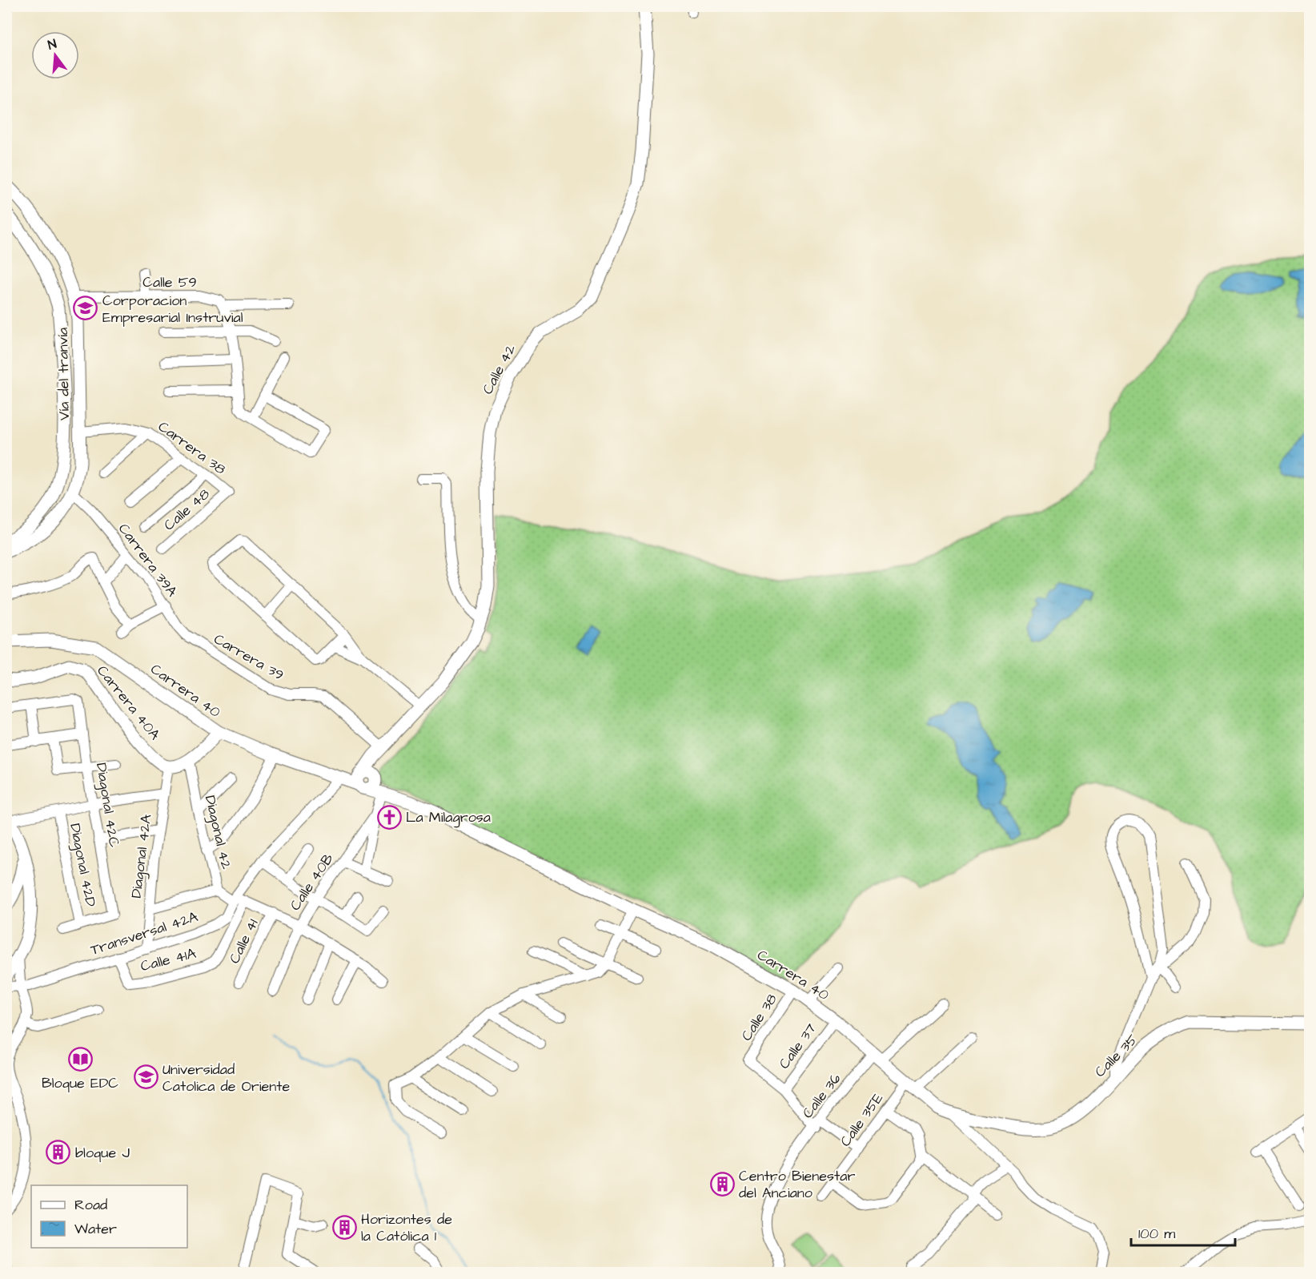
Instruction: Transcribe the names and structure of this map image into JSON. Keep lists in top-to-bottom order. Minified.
{"streets":{"main road":["Calle 42","Vía del tranvía","Carrera 40","Carrera 40A","Calle 35"],"street":["Calle 59","Carrera 38","Calle 48","Carrera 39A","Carrera 39","Diagonal 42C","Diagonal 42","Diagonal 42A","Diagonal 42D","Calle 40B","Transversal 42A","Calle 41","Calle 41A","Calle 38","Calle 37","Calle 36","Calle 35E"]},"crossings":[["Calle 59","Vía del tranvía"],["Calle 42","Carrera 39"],["Vía del tranvía","Carrera 38"],["Vía del tranvía","Carrera 39A"],["Carrera 38","Calle 48"],["Carrera 39A","Carrera 39"],["Carrera 40","Calle 40B"],["Carrera 40","Transversal 42A"],["Carrera 40","Calle 38"],["Carrera 40","Calle 37"],["Carrera 40","Calle 35"],["Carrera 40","Calle 36"],["Carrera 40","Calle 35E"],["Carrera 40A","Diagonal 42A"],["Diagonal 42C","Diagonal 42D"],["Diagonal 42","Calle 40B"],["Diagonal 42","Transversal 42A"],["Diagonal 42","Calle 41"],["Diagonal 42","Calle 41A"],["Diagonal 42A","Transversal 42A"],["Transversal 42A","Calle 41A"],["Calle 38","Calle 37"]],"places":{"school or university":["Corporacion Empresarial Instruvial","Universidad Catolica de Oriente"],"church":["La Milagrosa"],"library":["Bloque EDC"],"building":["bloque J","Centro Bienestar del Anciano","Horizontes de la Católica 1"]},"legend":["Road","Water"],"scale_bar":"100 m","north":"top"}
